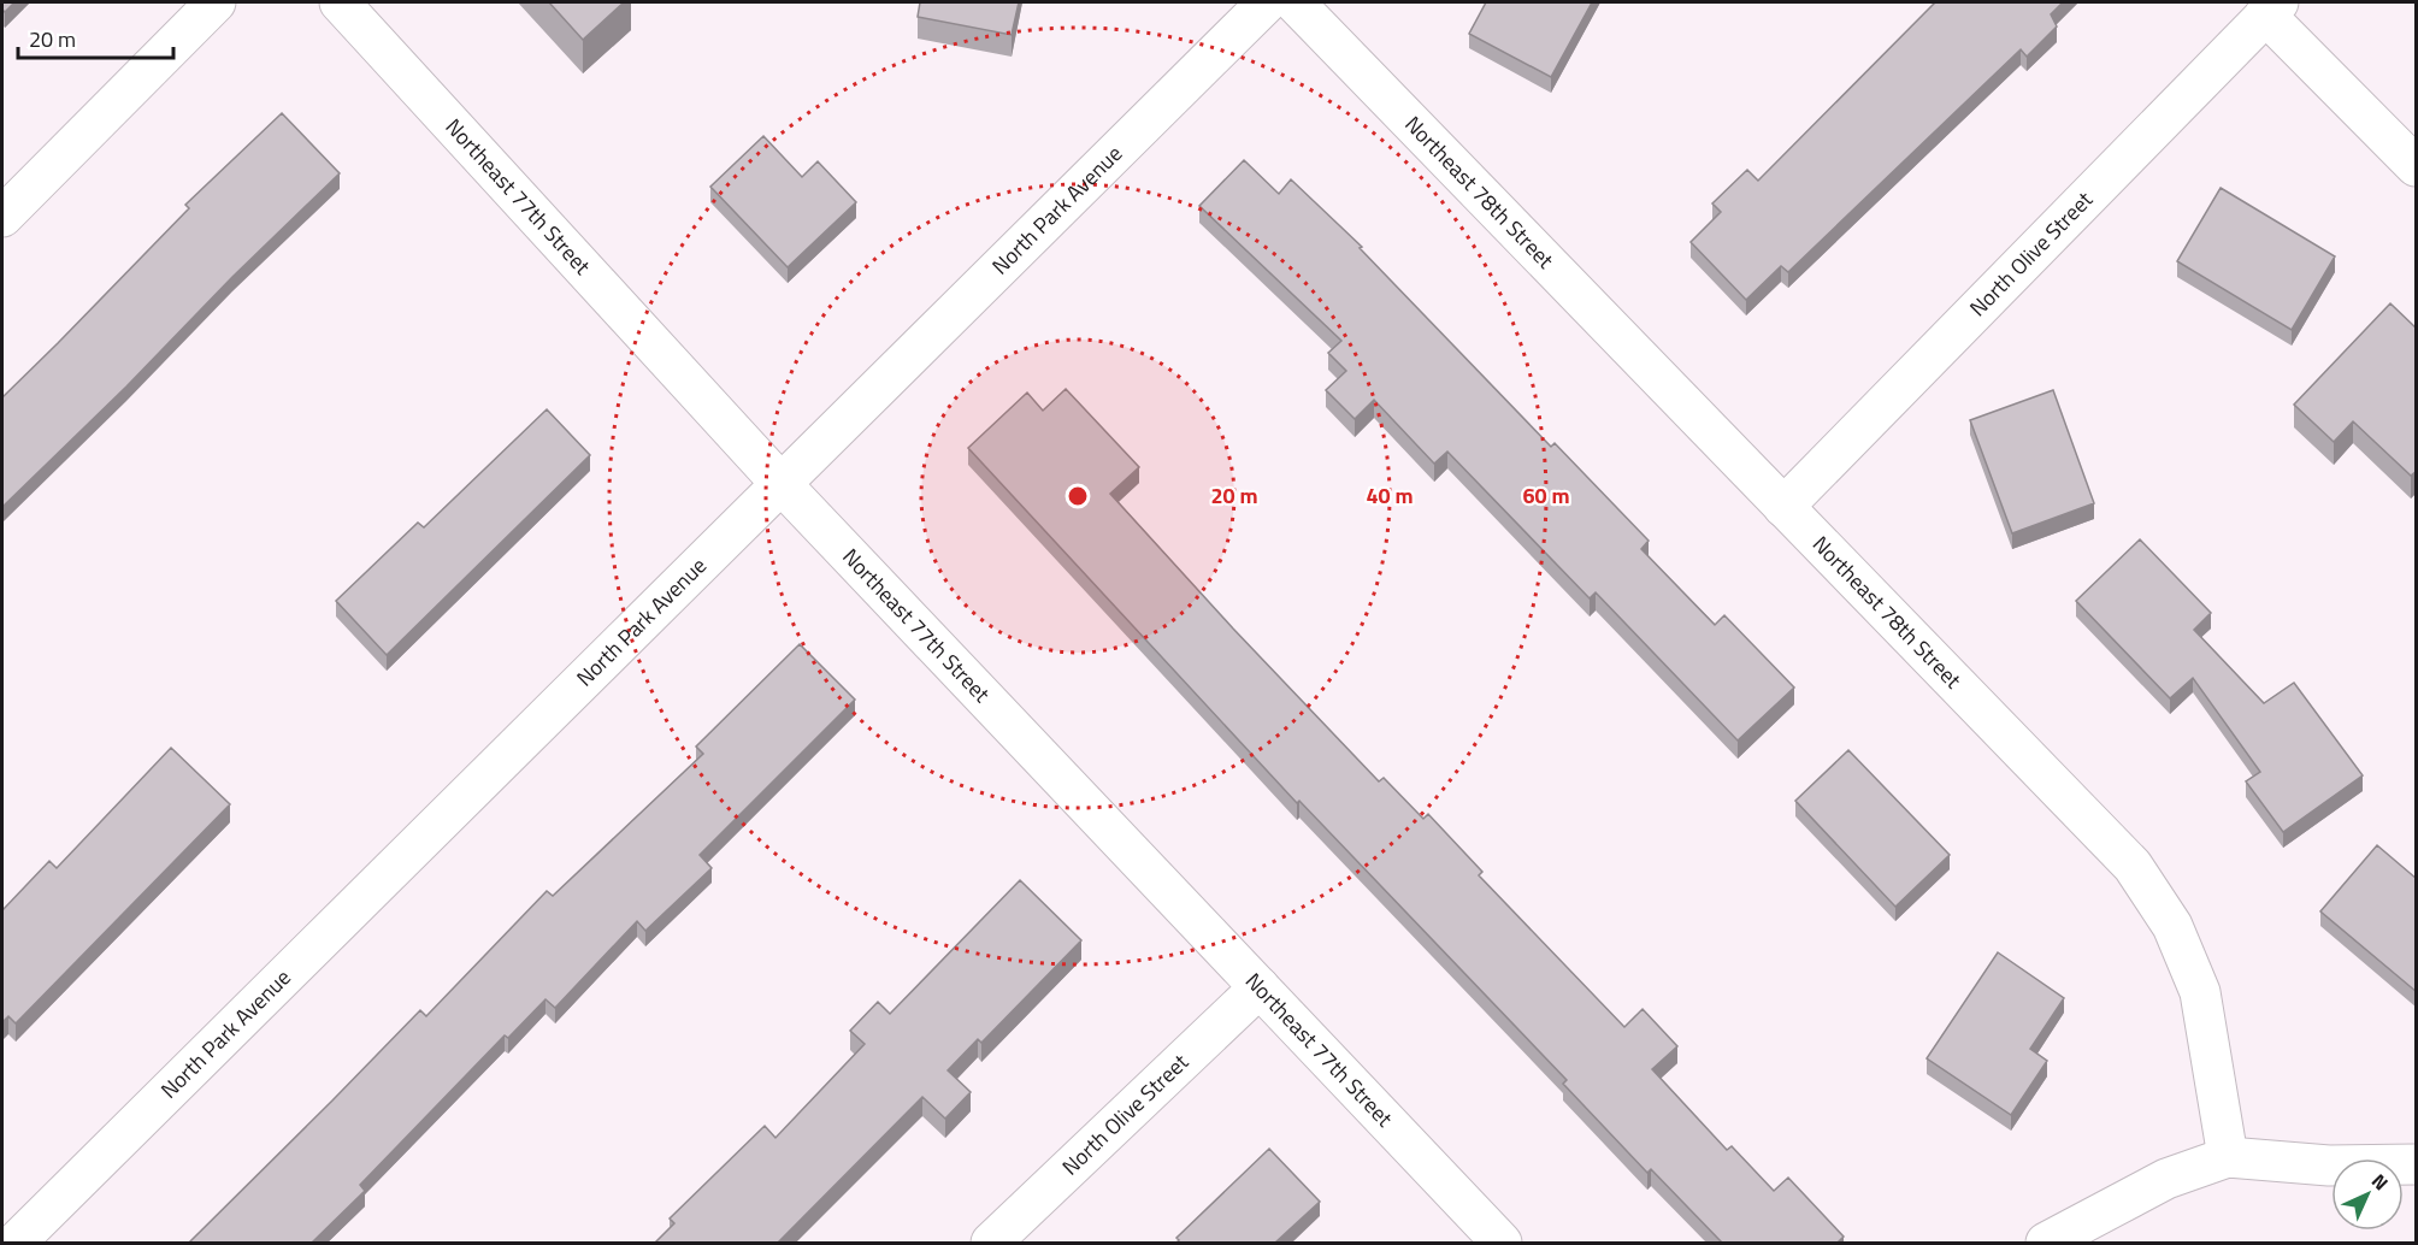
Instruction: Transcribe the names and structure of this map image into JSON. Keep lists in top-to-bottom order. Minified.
{"streets":{"street":["Northeast 78th Street","Northeast 77th Street","North Park Avenue","North Olive Street"]},"crossings":[["Northeast 78th Street","North Olive Street"],["Northeast 77th Street","North Park Avenue"],["Northeast 77th Street","North Olive Street"]],"scale_bar":"20 m","north":"top right","rings":["20 m","40 m","60 m"]}
